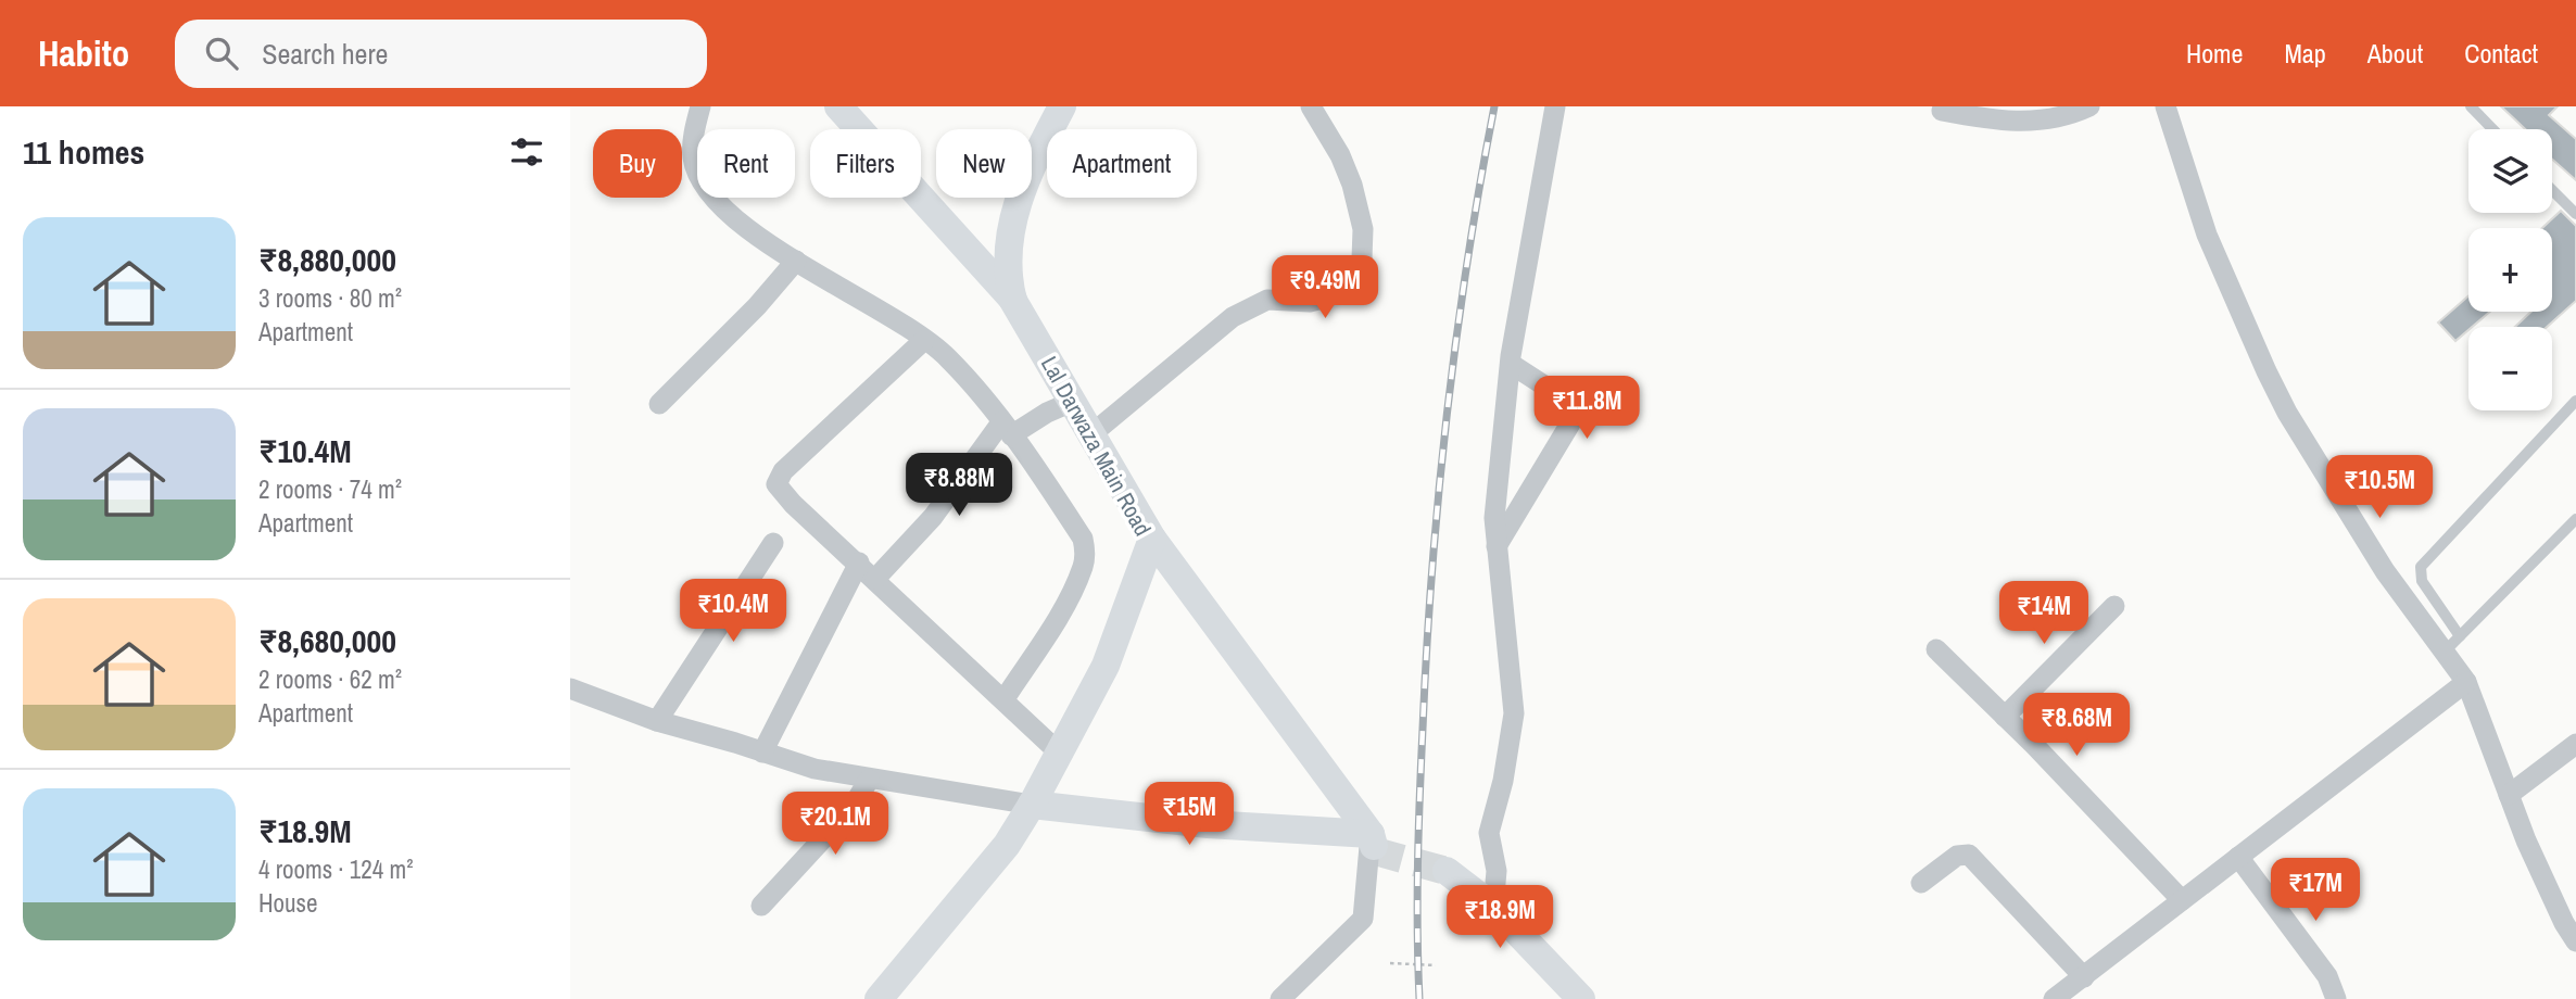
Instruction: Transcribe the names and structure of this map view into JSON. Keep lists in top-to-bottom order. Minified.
{"streets":{"main road":["Lal Darwaza Main Road"]},"page":{"header":"Habito","search":"Search here","nav":["Home","Map","About","Contact"],"heading":"11 homes","map_buttons":["+","−"],"chip":["Buy","Rent","Filters","New","Apartment"],"list":[{"name":"₹8,880,000","note":"3 rooms · 80 m² · Apartment"},{"name":"₹10.4M","note":"2 rooms · 74 m² · Apartment"},{"name":"₹8,680,000","note":"2 rooms · 62 m² · Apartment"},{"name":"₹18.9M","note":"4 rooms · 124 m² · House"}],"price":["₹9.49M","₹11.8M","₹8.88M","₹10.5M","₹10.4M","₹14M","₹8.68M","₹15M","₹20.1M","₹17M","₹18.9M"]}}
